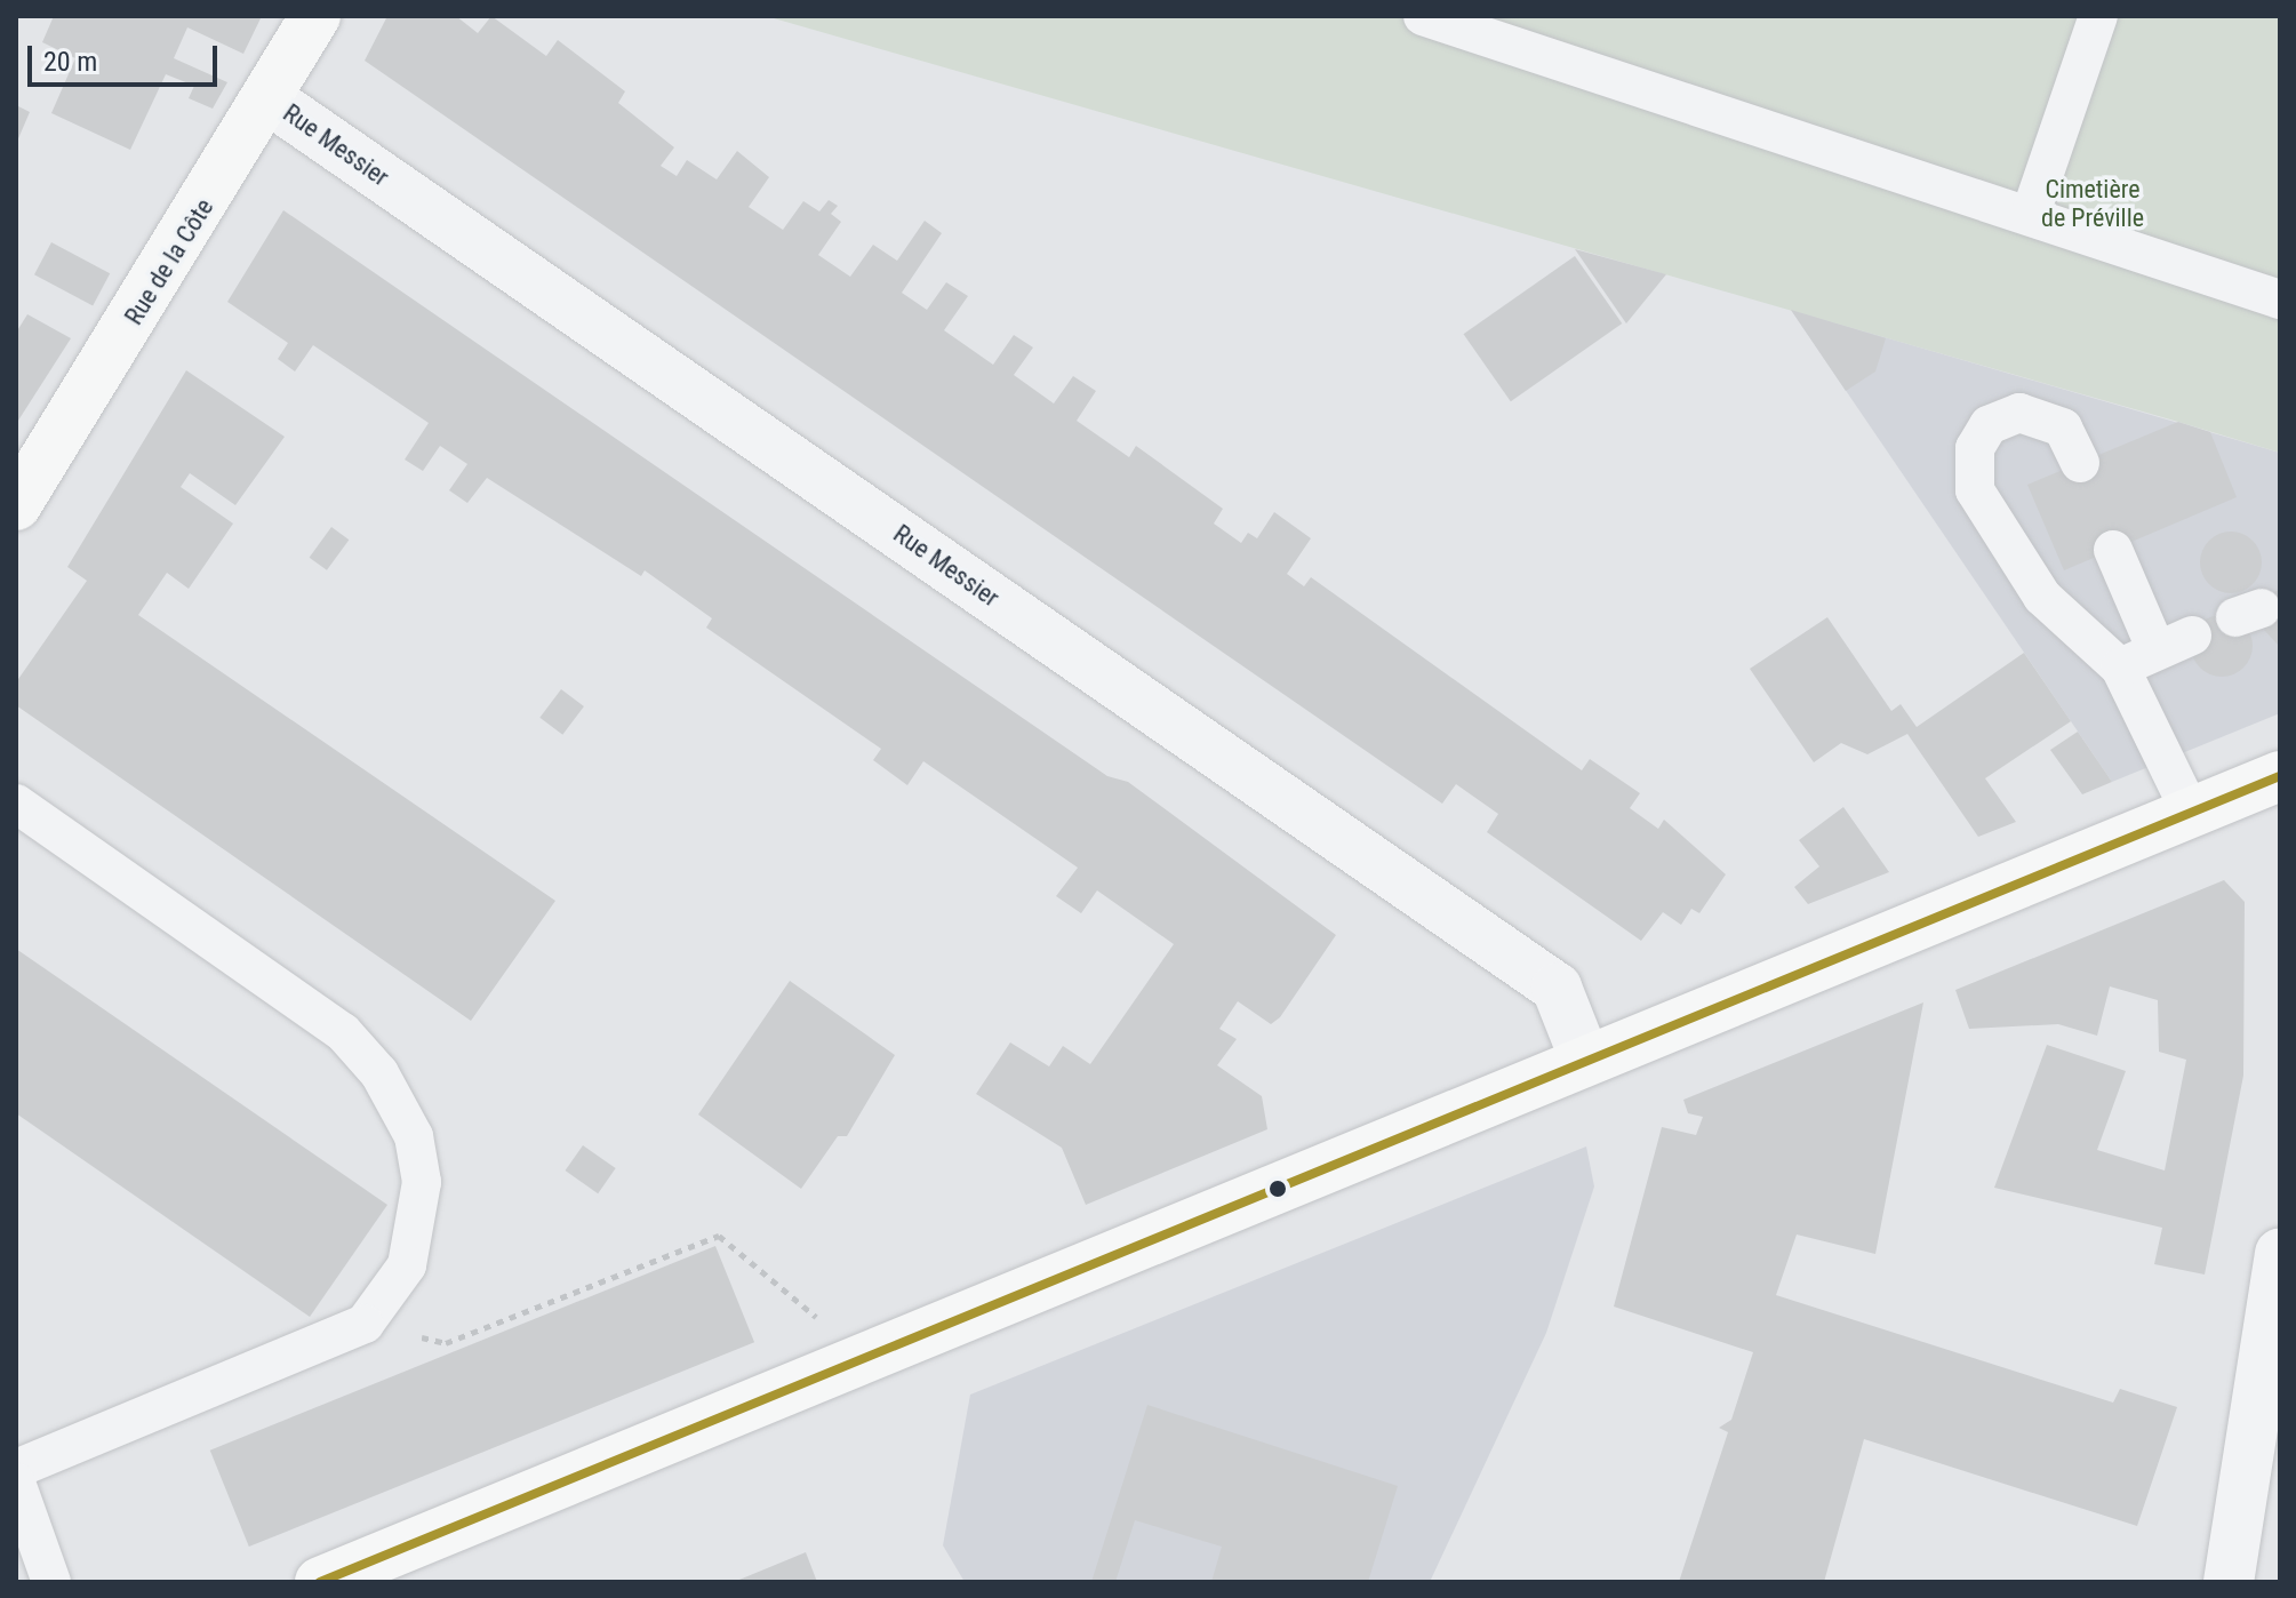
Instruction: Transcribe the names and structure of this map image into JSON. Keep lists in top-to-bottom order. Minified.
{"streets":{"street":["Rue Messier","Rue de la Côte"]},"crossings":[["Rue Messier","Rue de la Côte"]],"parks":["Cimetière de Préville"],"scale_bar":"20 m"}
